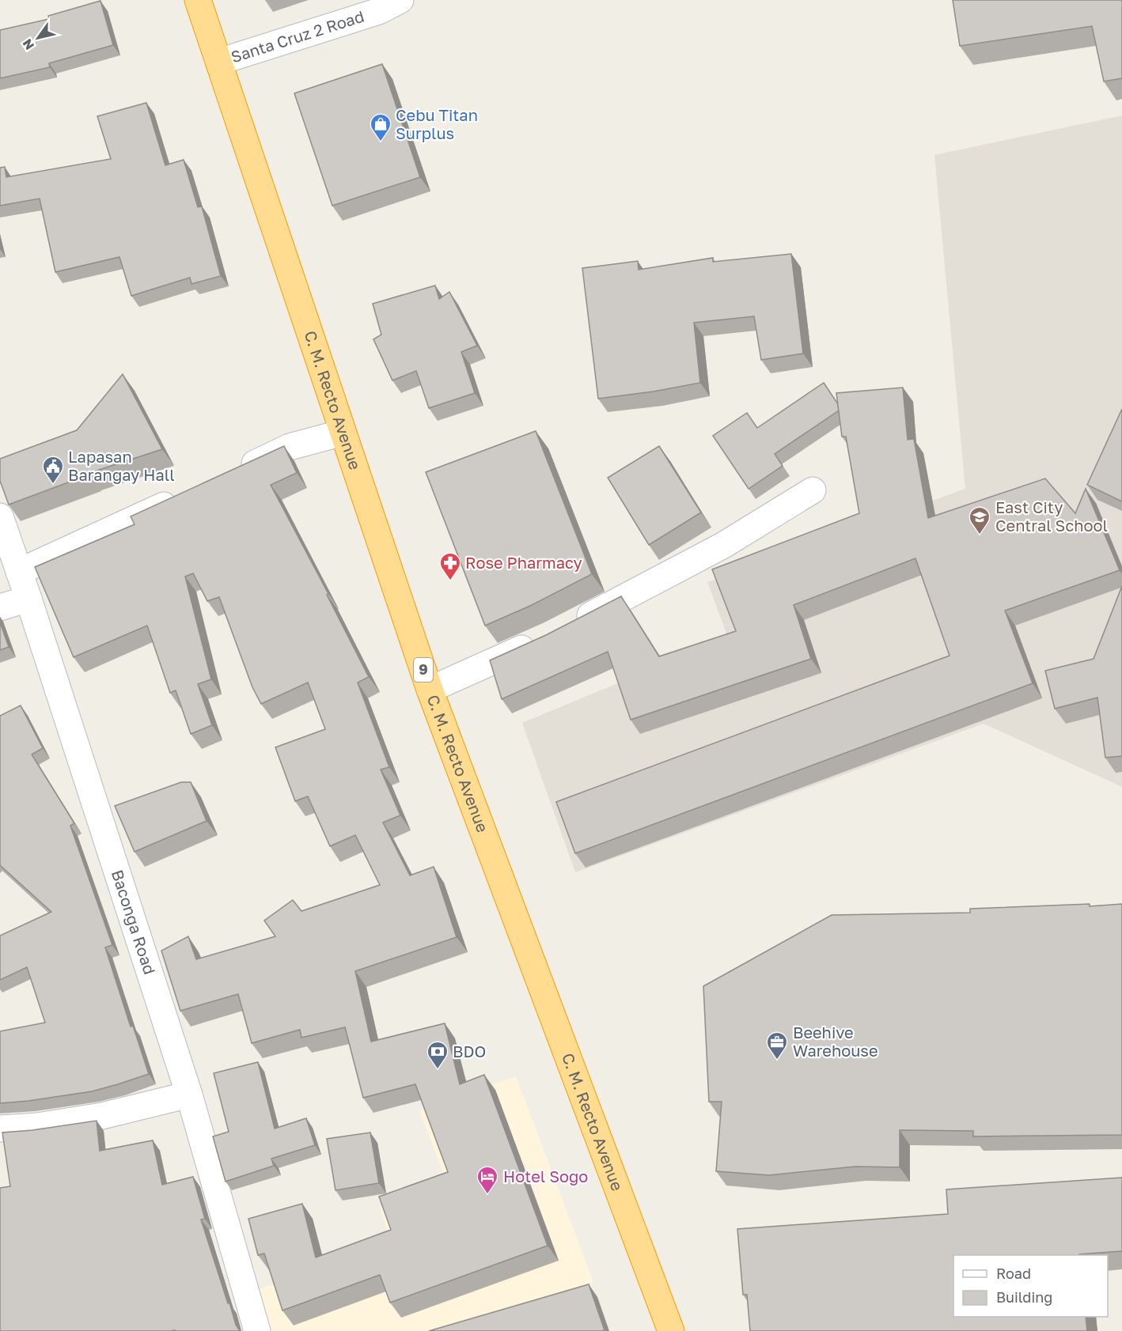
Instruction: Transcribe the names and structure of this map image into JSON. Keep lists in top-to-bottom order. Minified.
{"streets":{"highway":["C. M. Recto Avenue","9"],"street":["Santa Cruz 2 Road","Baconga Road"]},"crossings":[["Santa Cruz 2 Road","C. M. Recto Avenue"]],"places":{"shop":["Cebu Titan Surplus"],"public building":["Lapasan Barangay Hall"],"school or university":["East City Central School"],"pharmacy":["Rose Pharmacy"],"office":["Beehive Warehouse"],"bank":["BDO"],"hotel":["Hotel Sogo"]},"legend":["Road","Building"],"north":"bottom left"}
